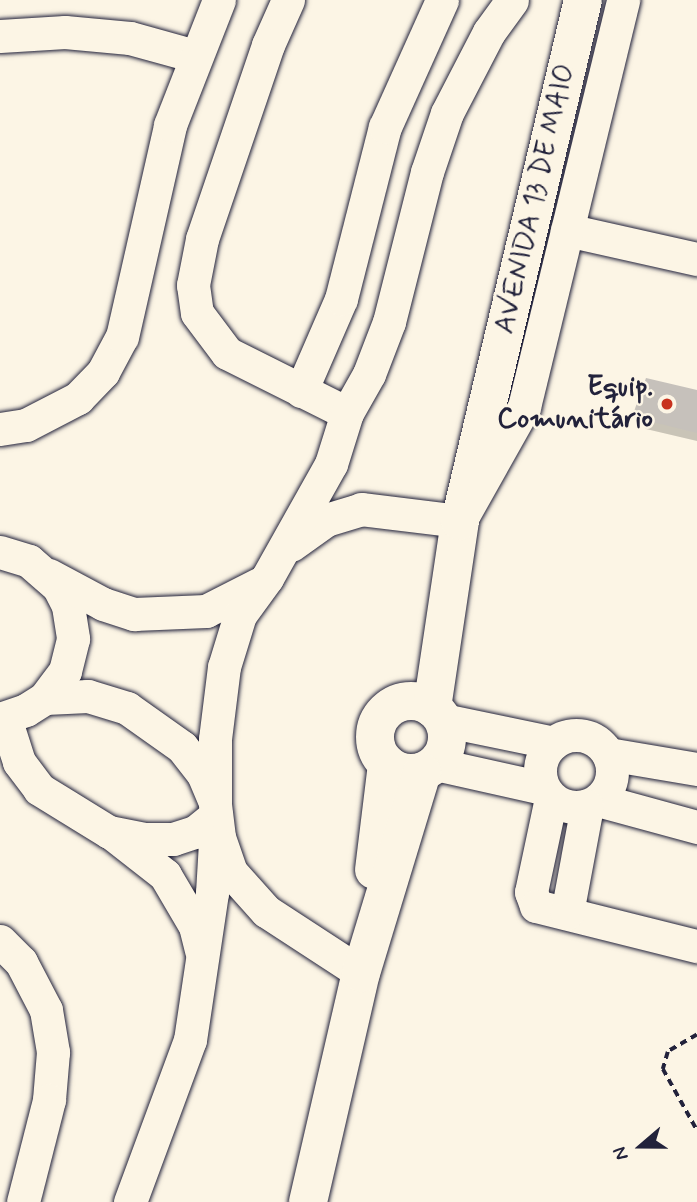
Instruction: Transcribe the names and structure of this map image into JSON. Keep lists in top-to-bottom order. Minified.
{"streets":{"main road":["AVENIDA 13 DE MAIO"]},"places":["Equip. Comunitário"],"north":"left"}
